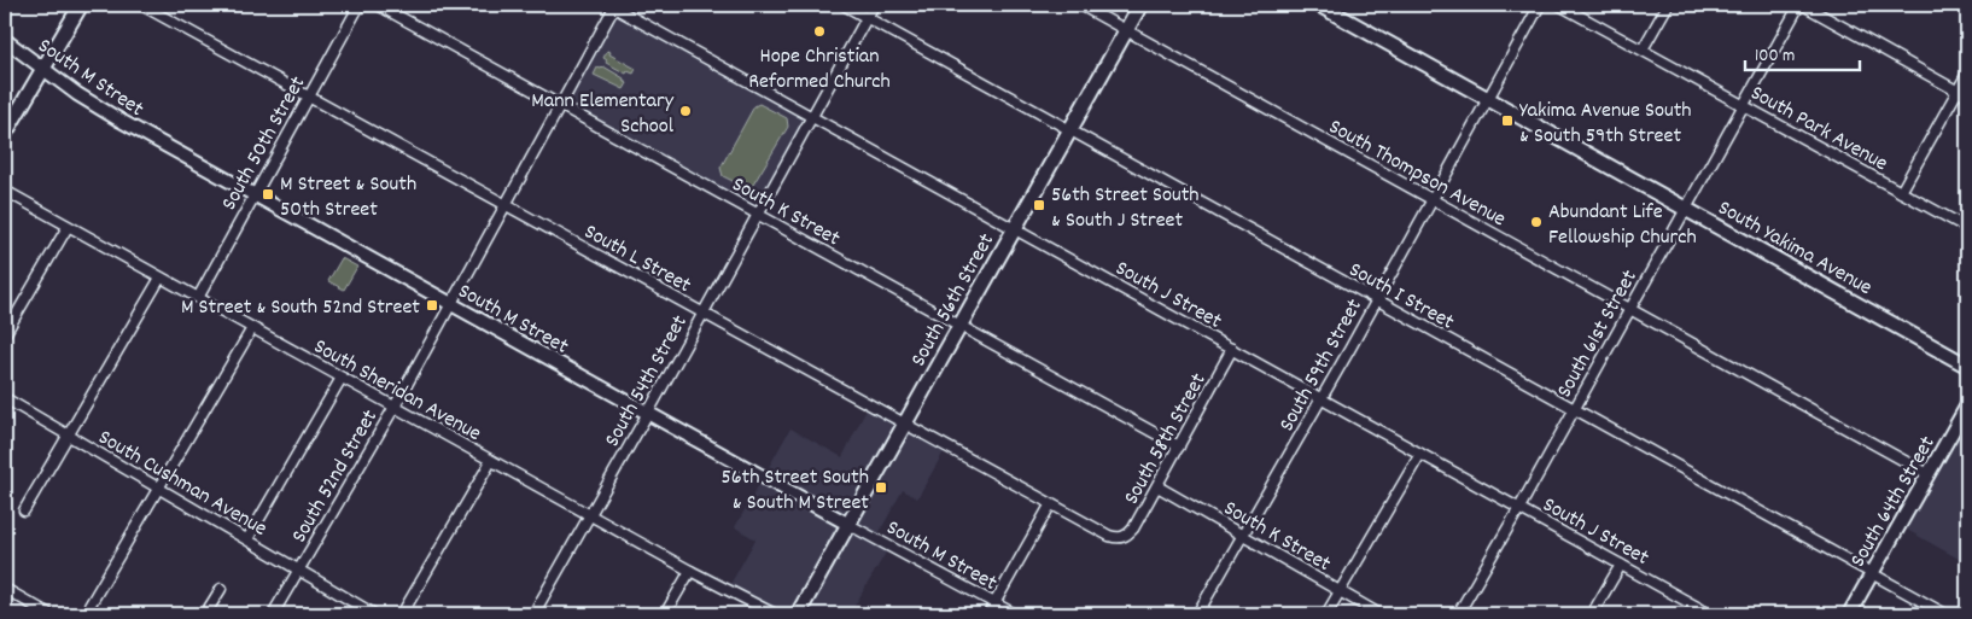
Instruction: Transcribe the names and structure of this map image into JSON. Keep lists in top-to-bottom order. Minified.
{"streets":{"main road":["South Yakima Avenue","South 56th Street"],"street":["South M Street","South Park Avenue","South 50th Street","South Thompson Avenue","South K Street","South L Street","South J Street","South I Street","South 61st Street","South 59th Street","South 54th Street","South Sheridan Avenue","South 58th Street","South 52nd Street","South Cushman Avenue","South 64th Street"]},"crossings":[["South M Street","South 50th Street"],["South M Street","South 56th Street"],["South M Street","South 54th Street"],["South M Street","South 52nd Street"],["South Park Avenue","South 61st Street"],["South 50th Street","South L Street"],["South 50th Street","South Sheridan Avenue"],["South Thompson Avenue","South 56th Street"],["South Thompson Avenue","South 61st Street"],["South Thompson Avenue","South 59th Street"],["South Thompson Avenue","South 64th Street"],["South K Street","South 56th Street"],["South K Street","South 59th Street"],["South K Street","South 54th Street"],["South K Street","South 58th Street"],["South K Street","South 52nd Street"],["South Yakima Avenue","South 61st Street"],["South Yakima Avenue","South 59th Street"],["South L Street","South 56th Street"],["South L Street","South 54th Street"],["South L Street","South 58th Street"],["South L Street","South 52nd Street"],["South J Street","South 56th Street"],["South J Street","South 61st Street"],["South J Street","South 59th Street"],["South J Street","South 54th Street"],["South J Street","South 58th Street"],["South J Street","South 52nd Street"],["South I Street","South 56th Street"],["South I Street","South 61st Street"],["South I Street","South 59th Street"],["South I Street","South 54th Street"],["South I Street","South 64th Street"],["South 54th Street","South Sheridan Avenue"],["South Sheridan Avenue","South 52nd Street"],["South 52nd Street","South Cushman Avenue"]],"places":{"other":["Hope Christian Reformed Church","Mann Elementary School","Abundant Life Fellowship Church"],"transit":["Yakima Avenue South & South 59th Street","M Street & South 50th Street","56th Street South & South J Street","M Street & South 52nd Street","56th Street South & South M Street"]},"scale_bar":"100 m"}
